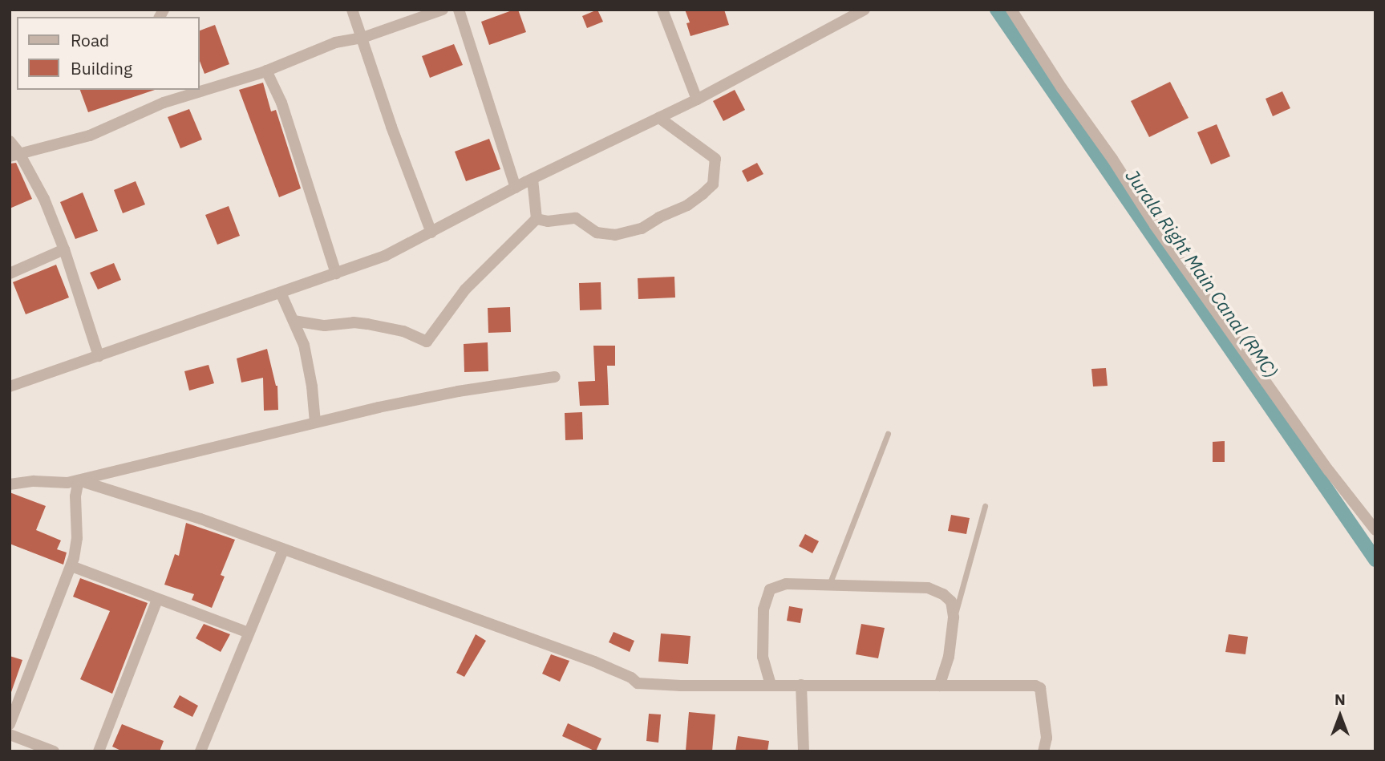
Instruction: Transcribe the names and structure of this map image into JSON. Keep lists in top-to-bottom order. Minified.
{"water":["Jurala Right Main Canal (RMC)"],"legend":["Road","Building"],"north":"top"}
